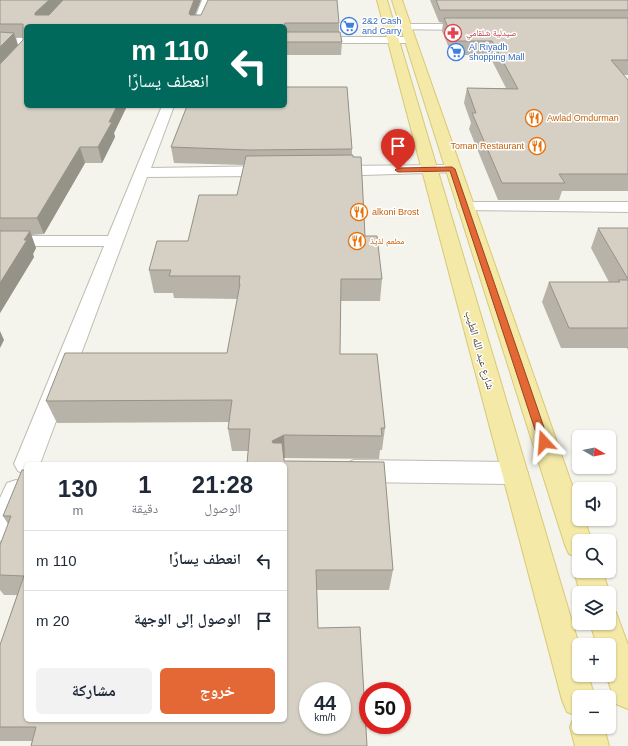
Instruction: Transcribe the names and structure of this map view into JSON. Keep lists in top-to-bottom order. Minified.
{"streets":{"main road":["شارع عبد الله الطيب"]},"places":{"supermarket":["2&2 Cash and Carry","Al Riyadh shopping Mall"],"pharmacy":["صيدلية شلقامي"],"restaurant":["Awlad Omdurman","Toman Restaurant","alkoni Brost","مطعم لذيذ"]},"north":"right","page":{"turn":["110 m","انعطف يسارًا"],"map_buttons":["+","−"],"eta":["21:28","الوصول","1","دقيقة","130","m"],"list":[{"name":"انعطف يسارًا","value":"110 m"},{"name":"الوصول إلى الوجهة","value":"20 m"}],"buttons":["خروج","مشاركة"],"speed":"44 km/h","limit":"50"}}
